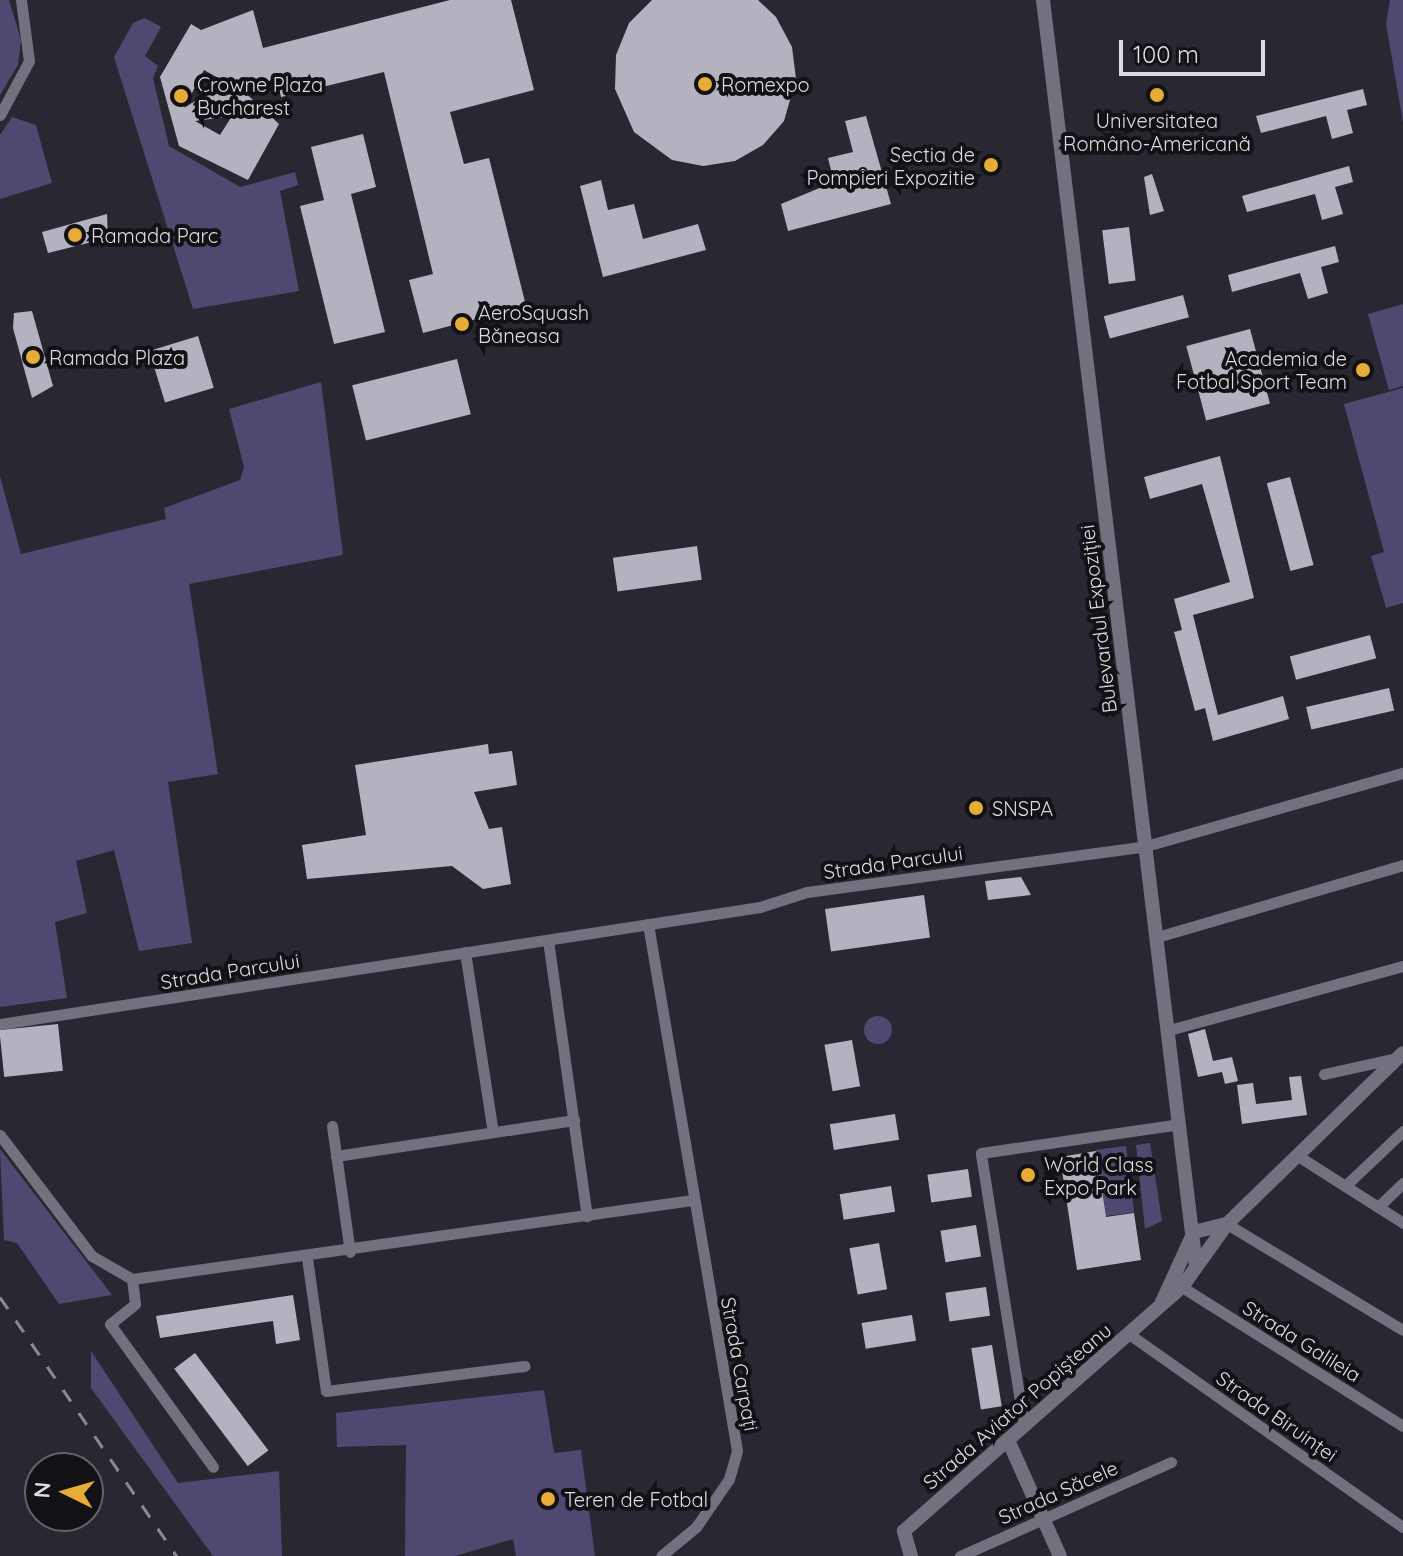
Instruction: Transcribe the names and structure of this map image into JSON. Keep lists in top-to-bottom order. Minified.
{"streets":{"street":["Bulevardul Expoziției","Strada Parcului","Strada Galileia","Strada Carpați","Strada Aviator Popișteanu","Strada Biruinței","Strada Săcele"]},"crossings":[["Bulevardul Expoziției","Strada Parcului"],["Bulevardul Expoziției","Strada Aviator Popișteanu"],["Strada Galileia","Strada Aviator Popișteanu"],["Strada Aviator Popișteanu","Strada Biruinței"]],"places":["Romexpo","Universitatea Româno-Americană","Crowne Plaza Bucharest","Sectia de Pompieri Expozitie","Ramada Parc","AeroSquash Băneasa","Ramada Plaza","Academia de Fotbal Sport Team","SNSPA","World Class Expo Park","Teren de Fotbal"],"scale_bar":"100 m","north":"left"}
